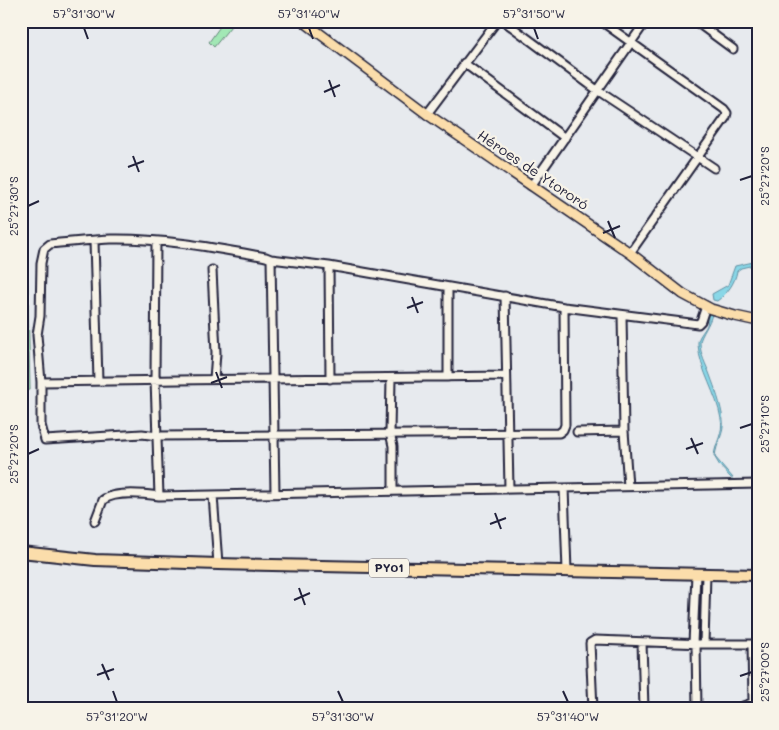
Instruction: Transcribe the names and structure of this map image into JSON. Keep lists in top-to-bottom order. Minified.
{"streets":{"highway":["PY01"],"main road":["Héroes de Ytororó"]},"coordinates":["57°31'30\"W","57°31'40\"W","57°31'50\"W","25°27'20\"S","25°27'30\"S","25°27'10\"S","25°27'00\"S","57°31'20\"W"]}
